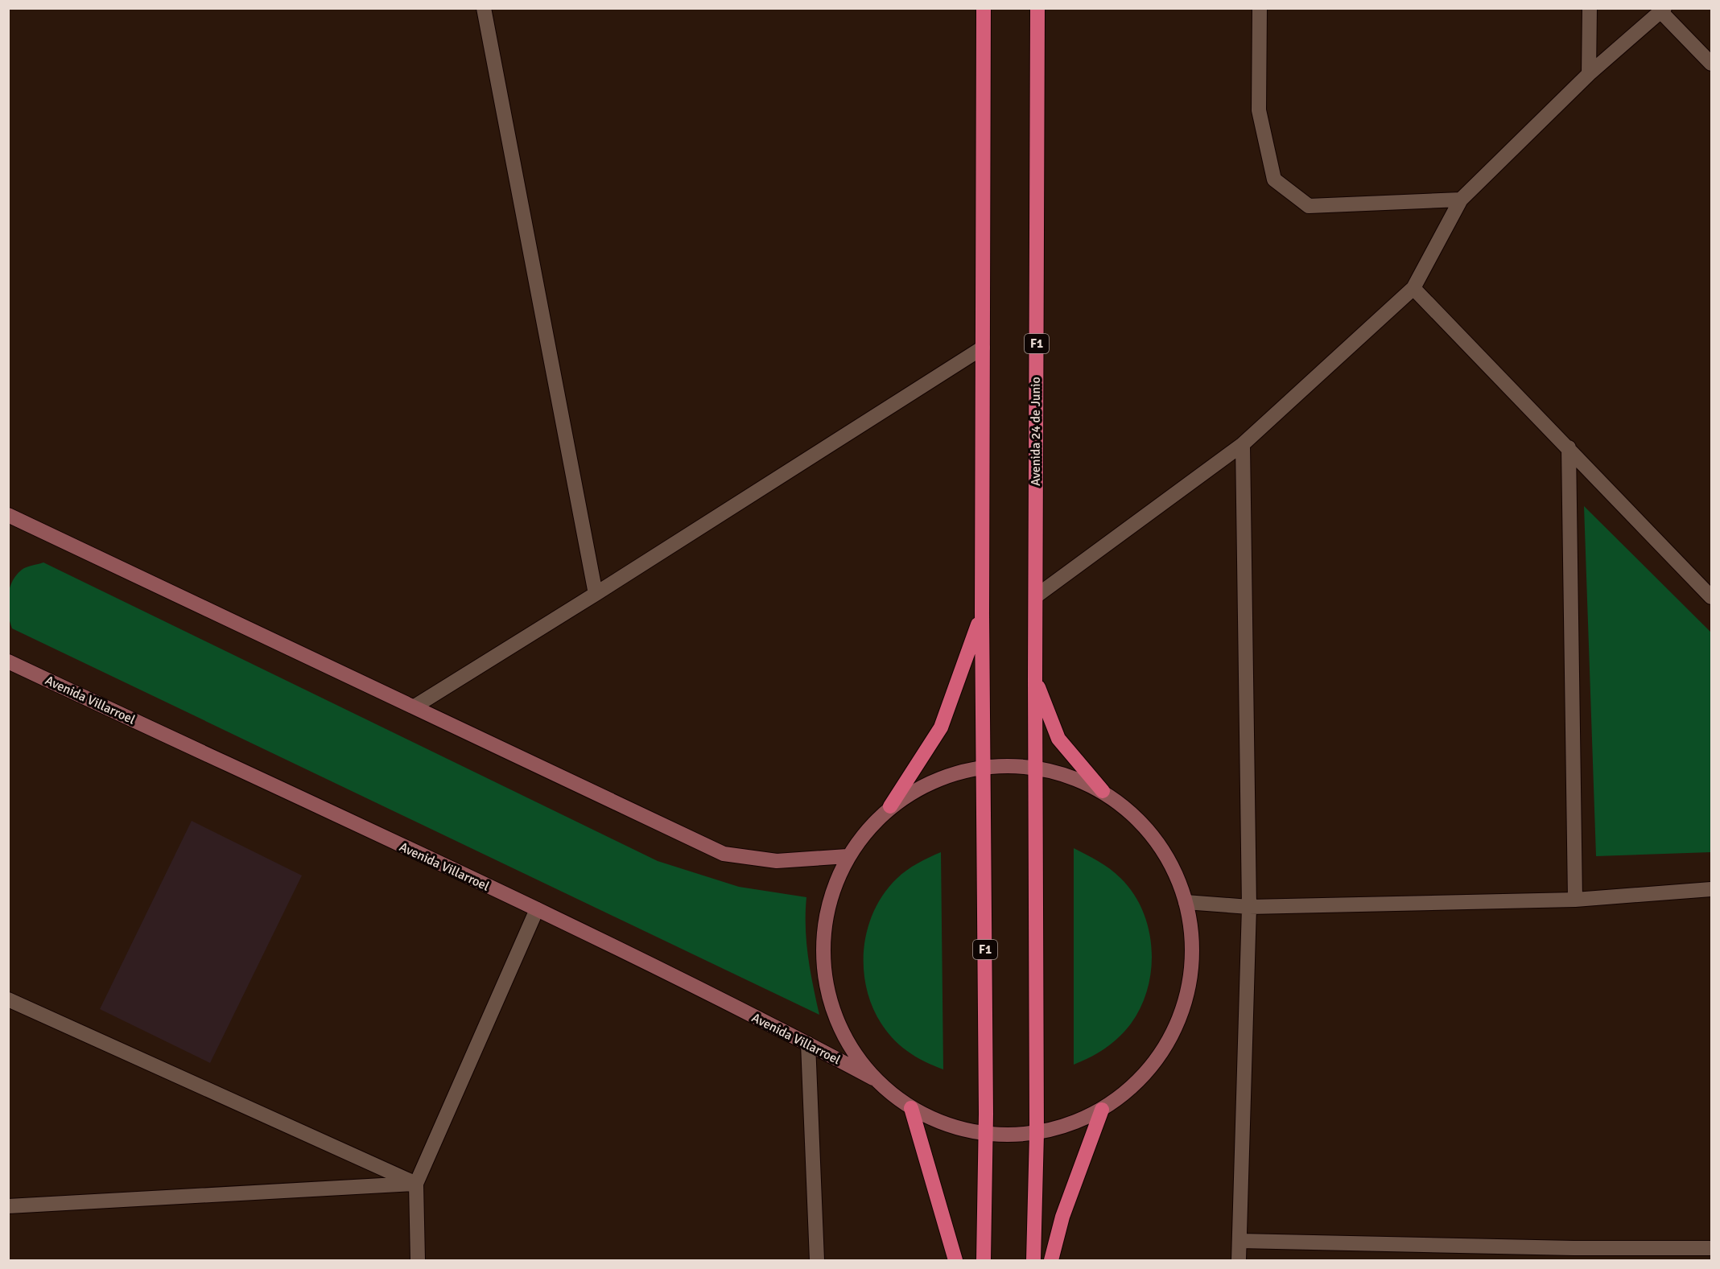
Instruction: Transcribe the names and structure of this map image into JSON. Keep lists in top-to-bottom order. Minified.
{"streets":{"highway":["F1","Avenida 24 de Junio"],"main road":["Avenida Villarroel"]},"crossings":[["F1","Avenida 24 de Junio"]]}
